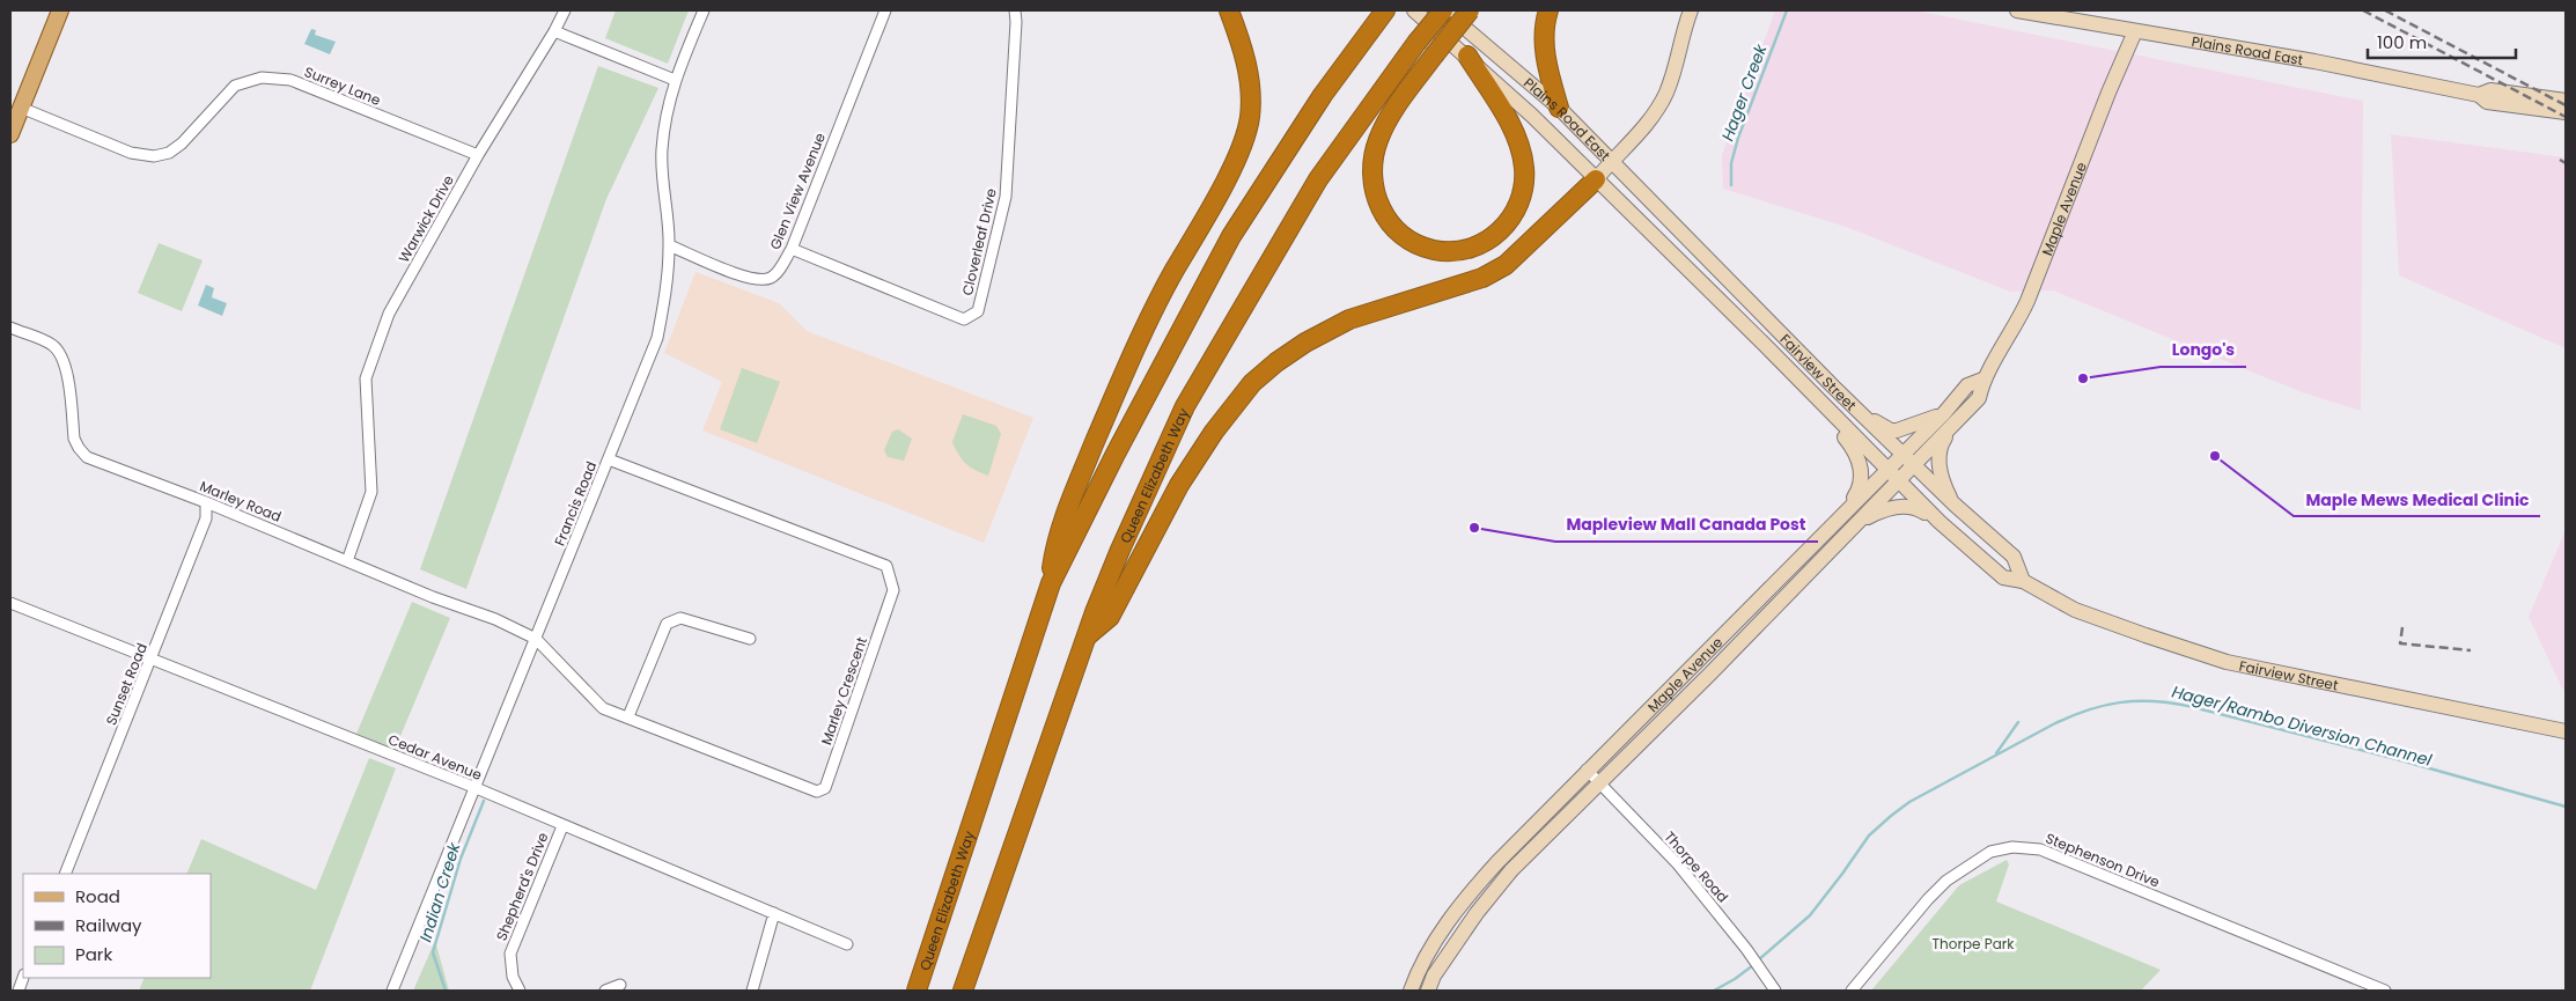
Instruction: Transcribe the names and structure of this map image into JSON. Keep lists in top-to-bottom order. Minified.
{"streets":{"highway":["Queen Elizabeth Way"],"main road":["Plains Road East","Maple Avenue","Fairview Street"],"street":["Surrey Lane","Glen View Avenue","Warwick Drive","Cloverleaf Drive","Marley Road","Francis Road","Sunset Road","Marley Crescent","Cedar Avenue","Stephenson Drive","Thorpe Road","Shepherd's Drive"]},"crossings":[["Plains Road East","Maple Avenue"],["Plains Road East","Fairview Street"],["Plains Road East","Queen Elizabeth Way"],["Surrey Lane","Warwick Drive"],["Glen View Avenue","Cloverleaf Drive"],["Glen View Avenue","Francis Road"],["Maple Avenue","Fairview Street"],["Maple Avenue","Thorpe Road"],["Warwick Drive","Marley Road"],["Marley Road","Francis Road"],["Marley Road","Sunset Road"],["Marley Road","Marley Crescent"],["Francis Road","Marley Crescent"],["Francis Road","Cedar Avenue"],["Sunset Road","Cedar Avenue"],["Cedar Avenue","Shepherd's Drive"]],"water":["Hager Creek","Hager/Rambo Diversion Channel","Indian Creek"],"parks":["Thorpe Park"],"places":["Longo's","Maple Mews Medical Clinic","Mapleview Mall Canada Post"],"legend":["Road","Railway","Park"],"scale_bar":"100 m"}
